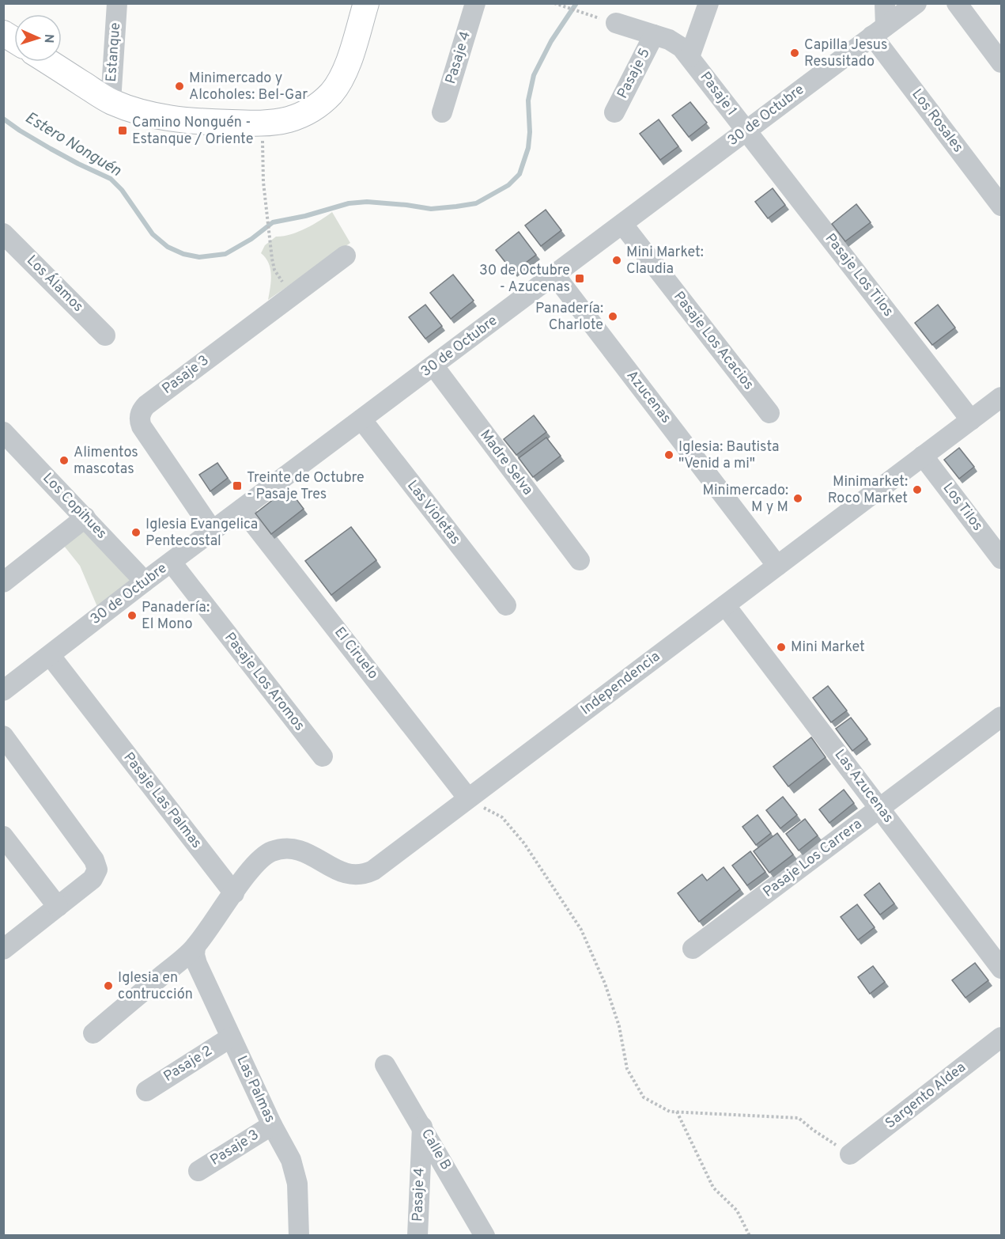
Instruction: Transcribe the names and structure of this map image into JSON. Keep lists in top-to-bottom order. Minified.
{"streets":{"street":["Estanque","Pasaje 4","Pasaje 5","Pasaje 1","30 de Octubre","Los Rosales","Pasaje Los Tilos","Los Álamos","Pasaje Los Acacios","Pasaje 3","Azucenas","Madre Selva","Los Copihues","Los Tilos","Las Violetas","El Ciruelo","Pasaje Los Aromos","Independencia","Las Azucenas","Pasaje Las Palmas","Pasaje Los Carrera","Pasaje 2","Las Palmas","Sargento Aldea","Calle B"]},"crossings":[["Pasaje 4","Calle B"],["Pasaje 5","Pasaje 1"],["Pasaje 1","30 de Octubre"],["Pasaje 1","Pasaje Los Tilos"],["30 de Octubre","Los Rosales"],["30 de Octubre","Pasaje Los Tilos"],["30 de Octubre","Pasaje Los Acacios"],["30 de Octubre","Pasaje 3"],["30 de Octubre","Azucenas"],["30 de Octubre","Madre Selva"],["30 de Octubre","Los Copihues"],["30 de Octubre","Las Violetas"],["30 de Octubre","El Ciruelo"],["30 de Octubre","Pasaje Los Aromos"],["30 de Octubre","Pasaje Las Palmas"],["Pasaje Los Tilos","Independencia"],["Pasaje 3","Las Palmas"],["Azucenas","Independencia"],["Los Tilos","Independencia"],["El Ciruelo","Independencia"],["Independencia","Las Azucenas"],["Independencia","Pasaje Las Palmas"],["Las Azucenas","Pasaje Los Carrera"],["Pasaje 2","Las Palmas"]],"water":["Estero Nonguén"],"places":{"other":["Capilla Jesus Resusitado","Minimercado y Alcoholes: Bel-Gar","Mini Market: Claudia","Panadería: Charlote","Iglesia: Bautista \"Venid a mi\"","Alimentos mascotas","Minimarket: Roco Market","Minimercado: M y M","Iglesia Evangelica Pentecostal","Panadería: El Mono","Mini Market","Iglesia en contrucción"],"transit":["Camino Nonguén - Estanque / Oriente","30 de Octubre - Azucenas","Treinte de Octubre - Pasaje Tres"]},"north":"right"}
